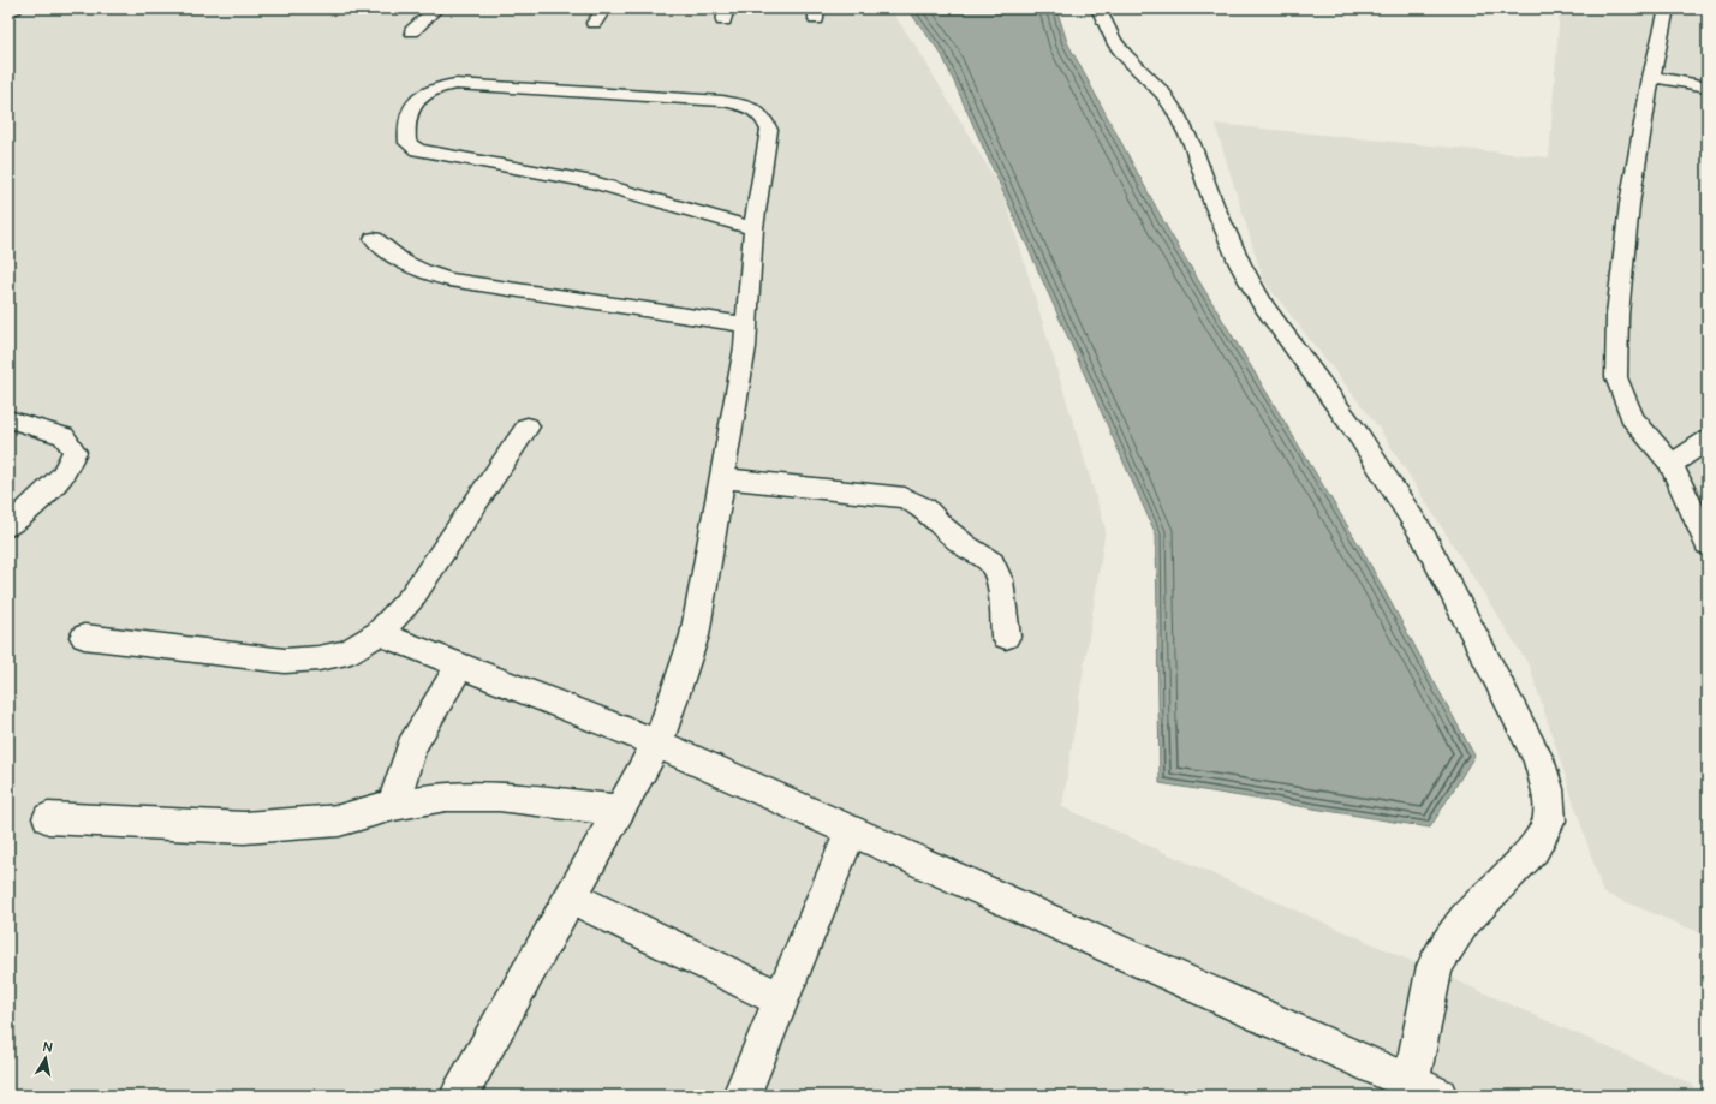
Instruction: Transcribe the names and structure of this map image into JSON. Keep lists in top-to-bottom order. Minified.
{"north":"top"}
